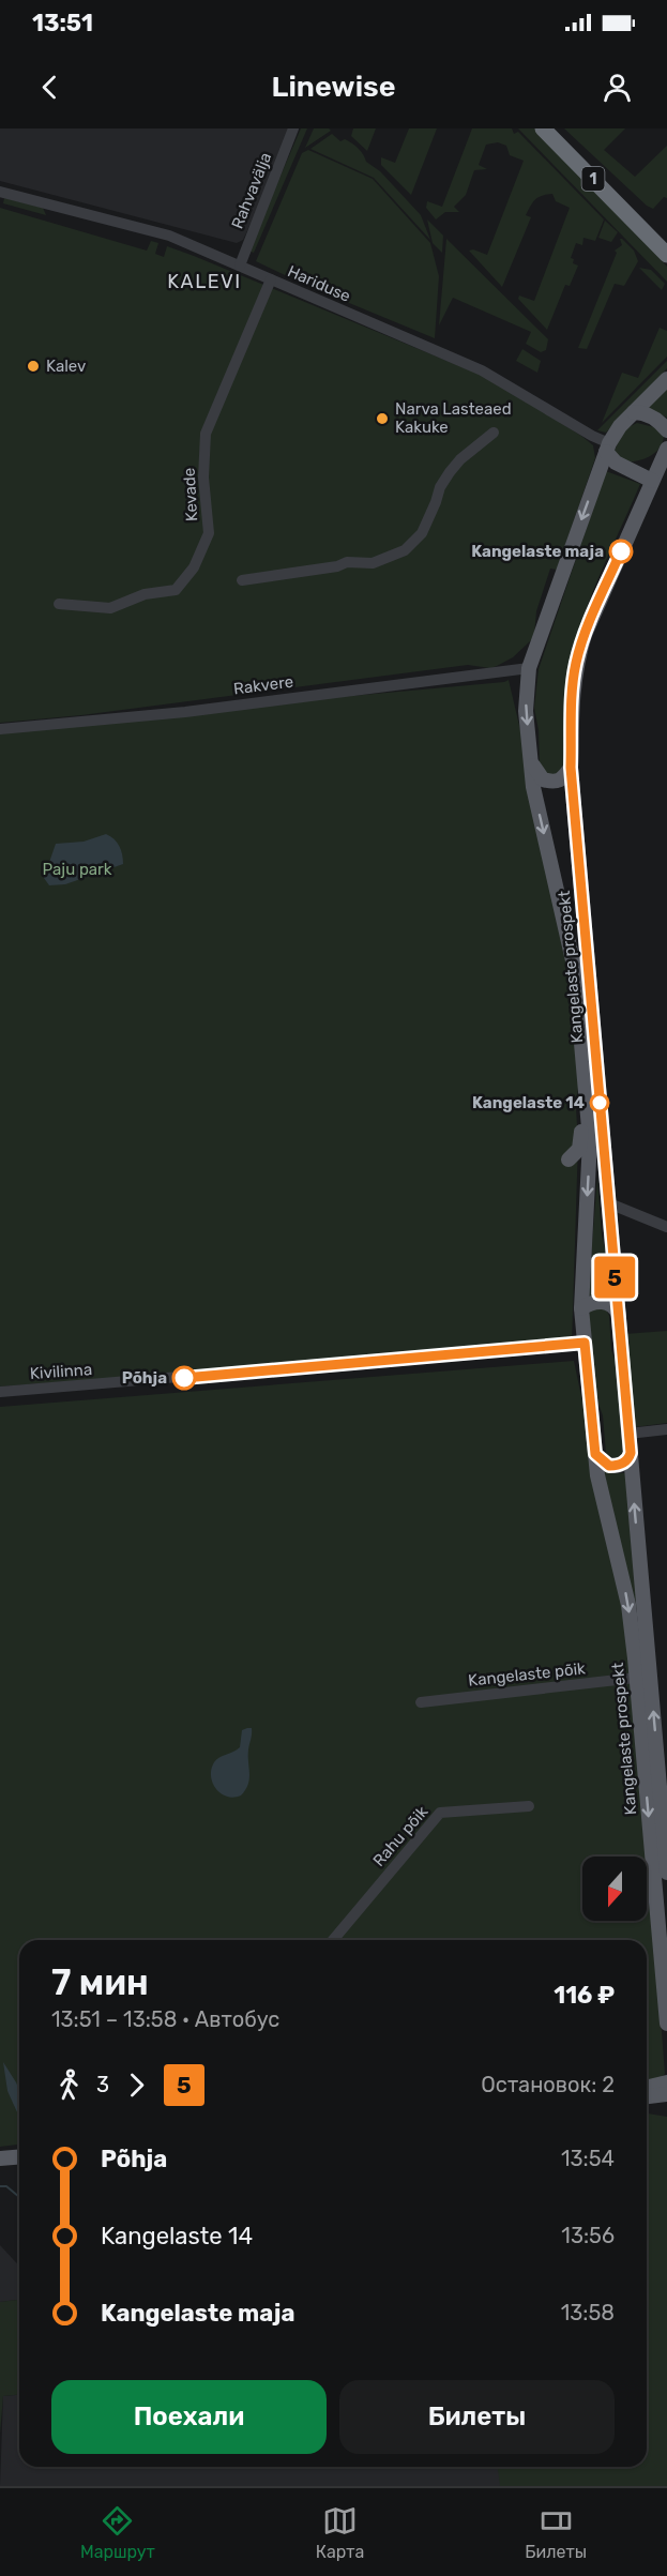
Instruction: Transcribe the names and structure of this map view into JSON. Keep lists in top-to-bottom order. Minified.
{"streets":{"highway":["1"],"main road":["Kangelaste prospekt"],"street":["Rahvavälja","Hariduse","Kevade","Rakvere","Kivilinna","Kangelaste põik","Rahu põik"]},"crossings":[["Rahvavälja","Hariduse"],["Hariduse","Kevade"],["Hariduse","Kangelaste prospekt"],["Rakvere","Kangelaste prospekt"],["Kangelaste prospekt","Kivilinna"],["Kangelaste prospekt","Kangelaste põik"]],"districts":["KALEVI"],"parks":["Paju park"],"places":["Kalev","Narva Lasteaed Kakuke","Kangelaste maja","Kangelaste 14","Põhja"],"lines":["bus line 5"],"north":"bottom","page":{"status":"13:51","header":"Linewise","on_map":"5","heading":["7 мин","13:51 – 13:58 · Автобус","116 ₽"],"legs":["3","5","Остановок: 2"],"list":[{"name":"Põhja","value":"13:54"},{"name":"Kangelaste 14","value":"13:56"},{"name":"Kangelaste maja","value":"13:58"}],"buttons":["Поехали","Билеты"],"tabs":["Маршрут","Карта","Билеты"]}}
